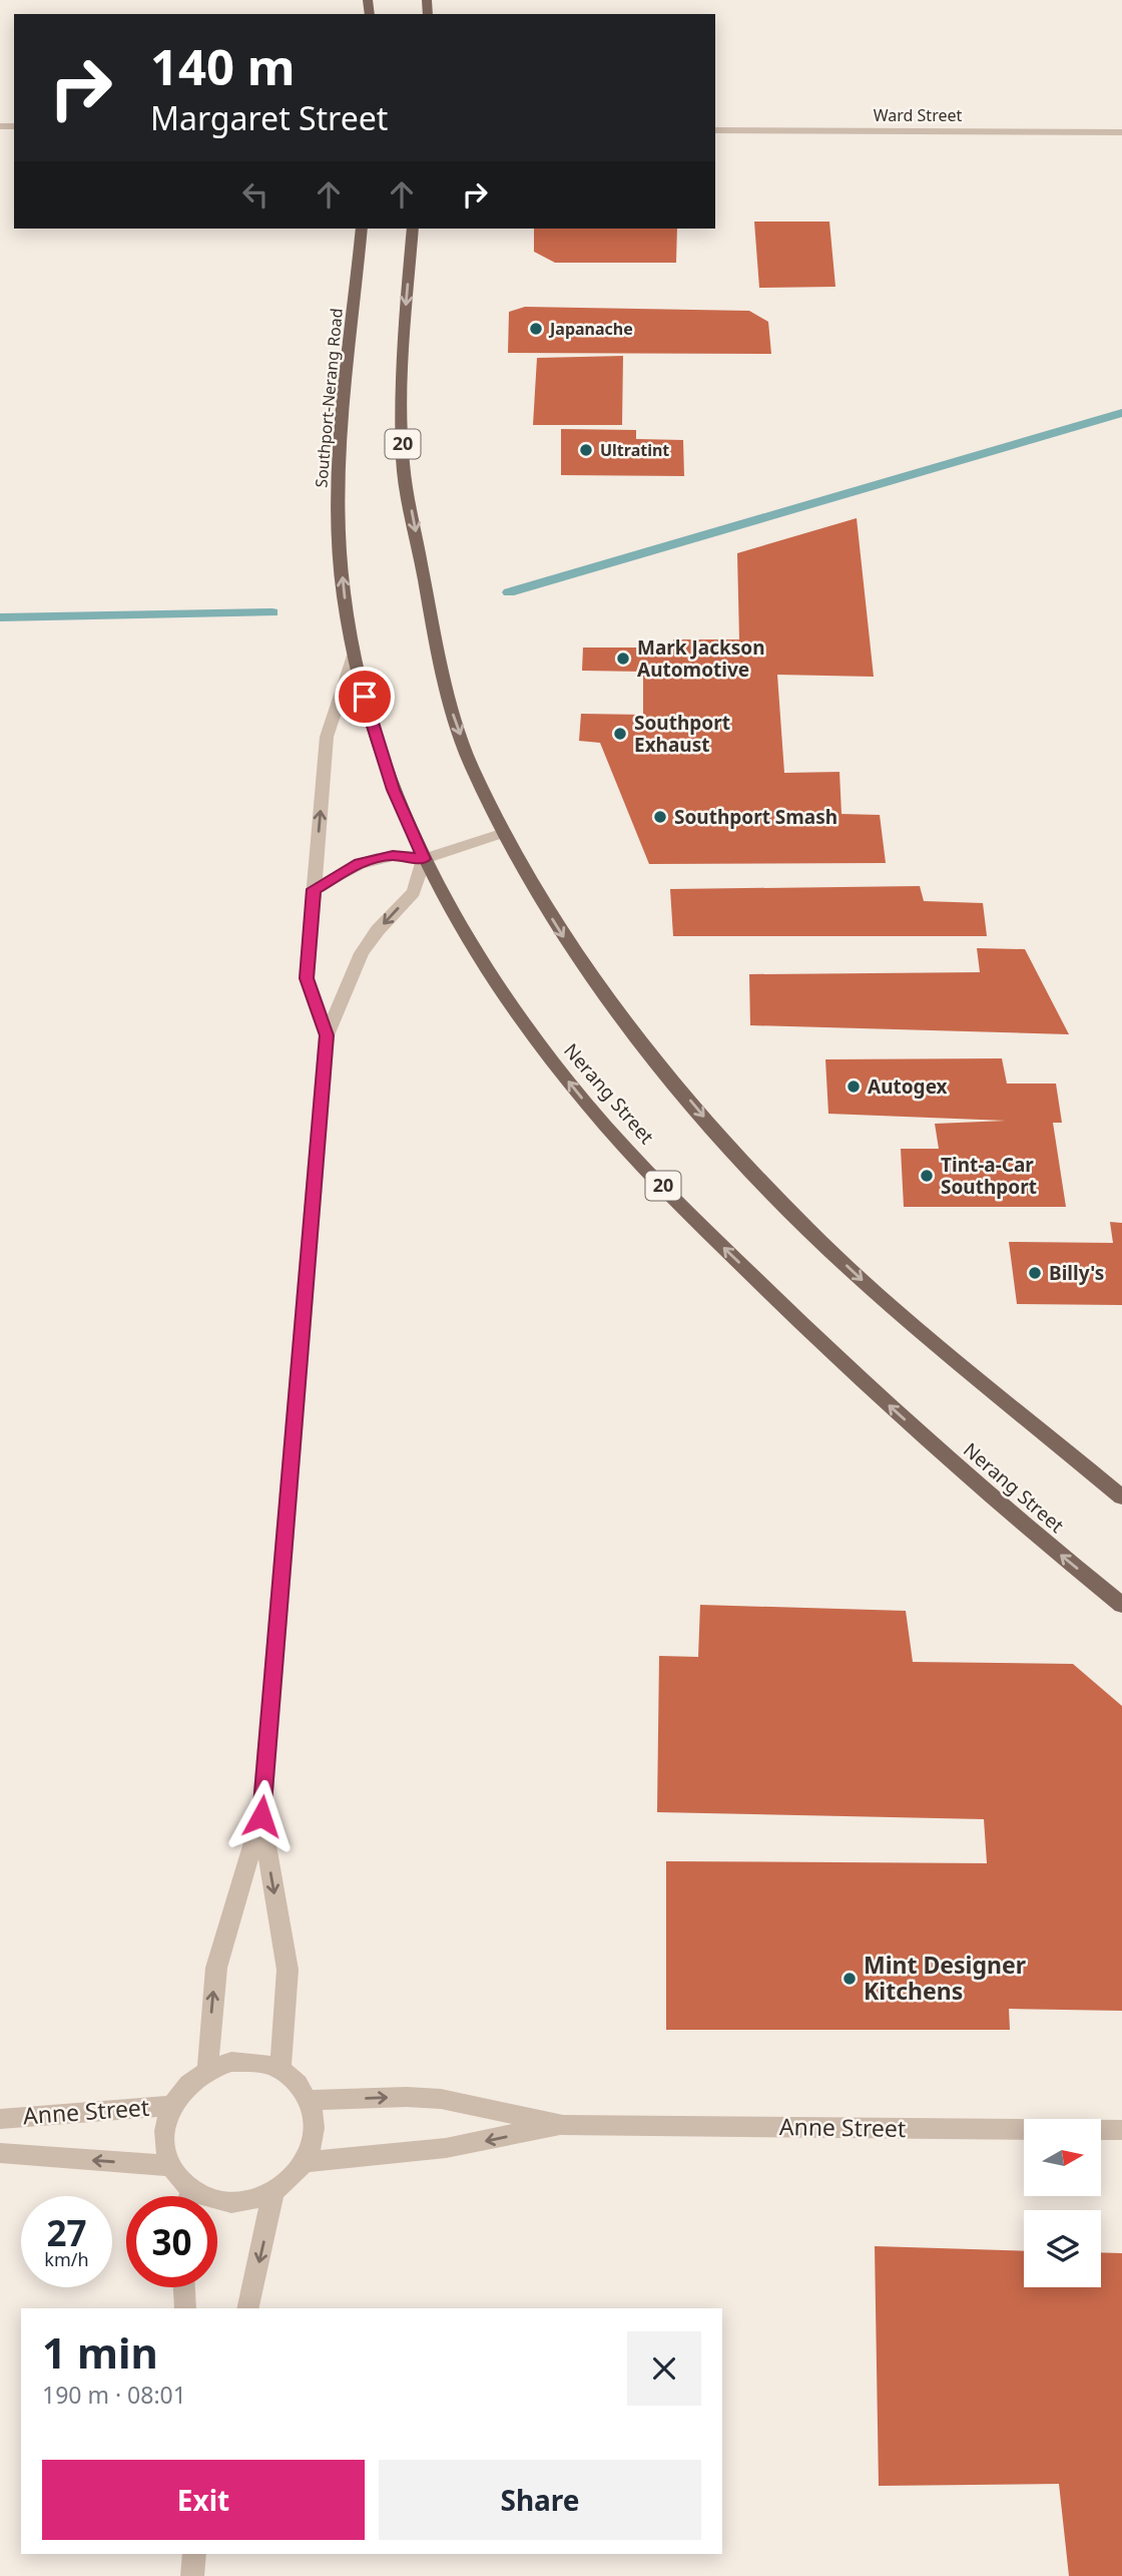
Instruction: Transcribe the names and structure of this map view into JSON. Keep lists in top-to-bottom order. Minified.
{"streets":{"main road":["Southport-Nerang Road","20","Nerang Street"],"street":["Ward Street","Anne Street"]},"crossings":[["Southport-Nerang Road","Nerang Street"]],"places":["Japanache","Ultratint","Mark Jackson Automotive","Southport Exhaust","Southport Smash","Autogex","Tint-a-Car Southport","Billy's","Mint Designer Kitchens"],"north":"right","page":{"turn":["140 m","Margaret Street"],"speed":"27 km/h","limit":"30","heading":["1 min","190 m · 08:01"],"buttons":["Exit","Share"]}}
